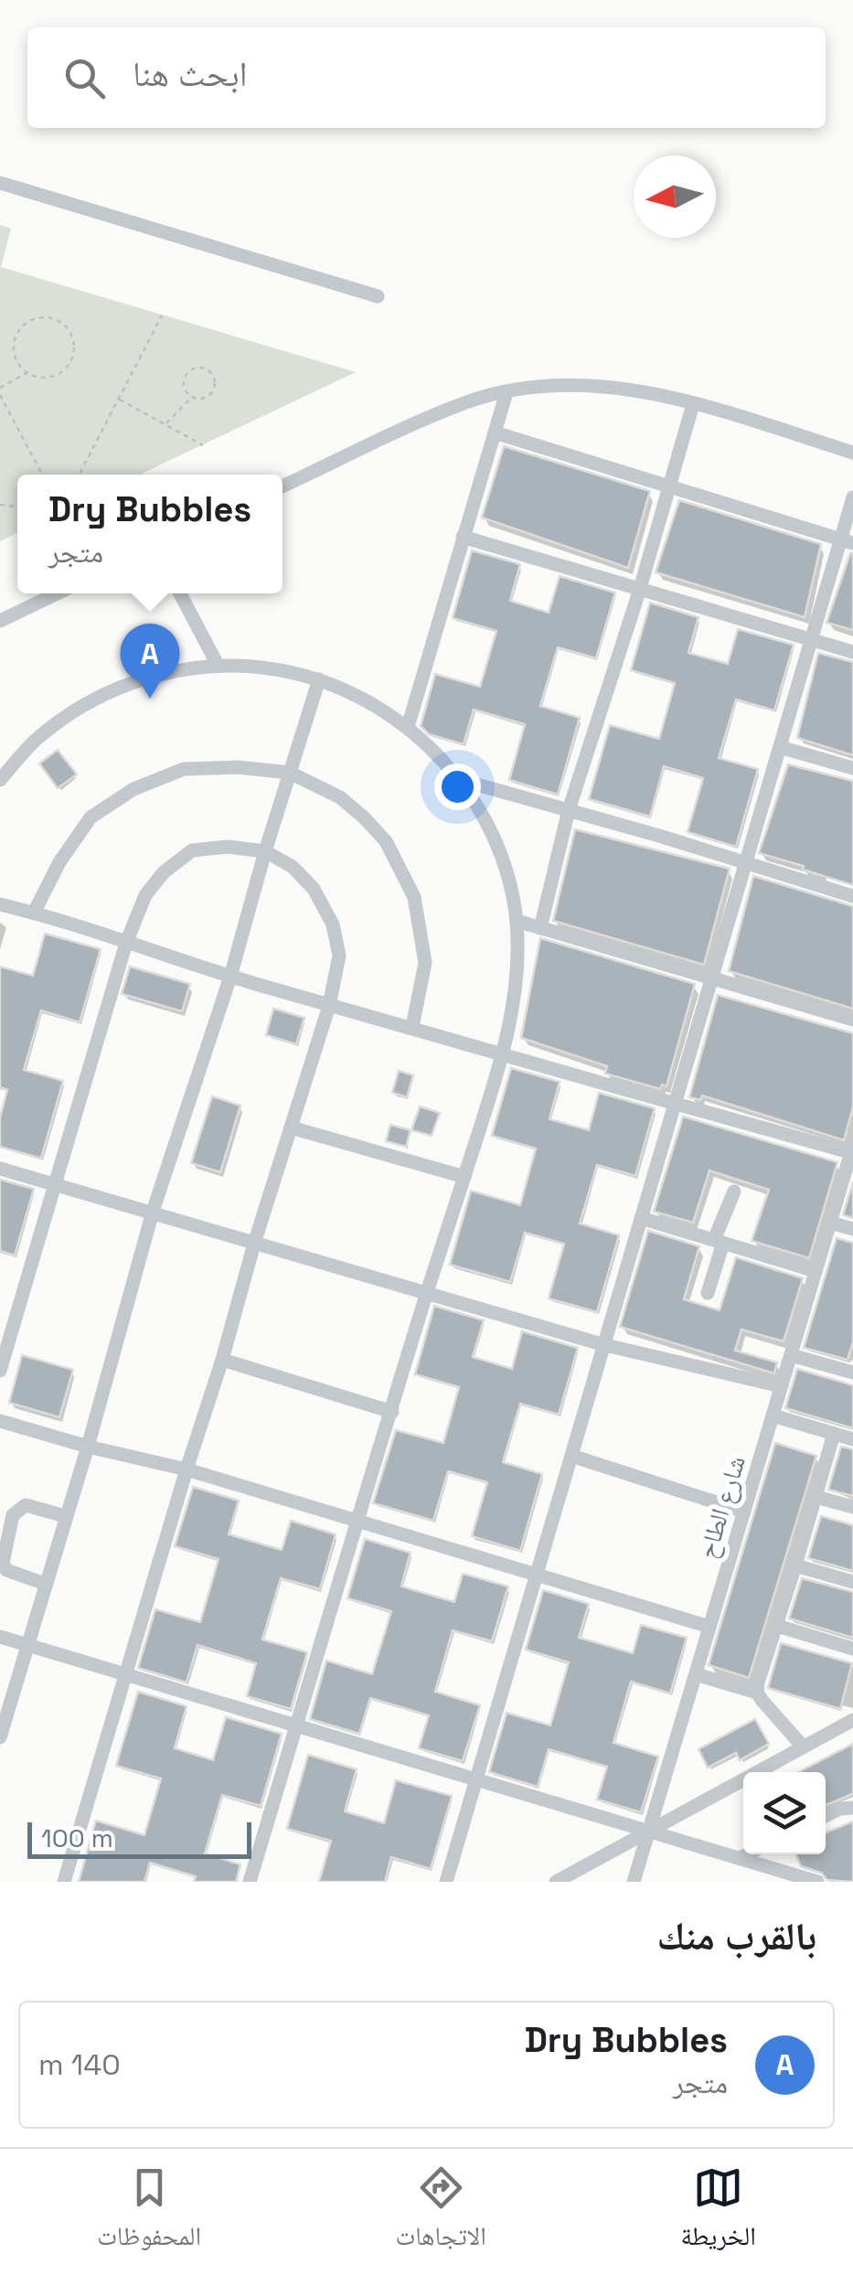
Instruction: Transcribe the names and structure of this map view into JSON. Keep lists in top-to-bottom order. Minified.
{"streets":{"street":["شارع الطاح"]},"scale_bar":"100 m","north":"left","page":{"search":"ابحث هنا","popup":["Dry Bubbles","متجر"],"pins":"A","scale":"100 m","heading":"بالقرب منك","list":[{"mark":"A","name":"Dry Bubbles","note":"متجر","value":"140 m"}],"nav":["الخريطة","الاتجاهات","المحفوظات"]}}
